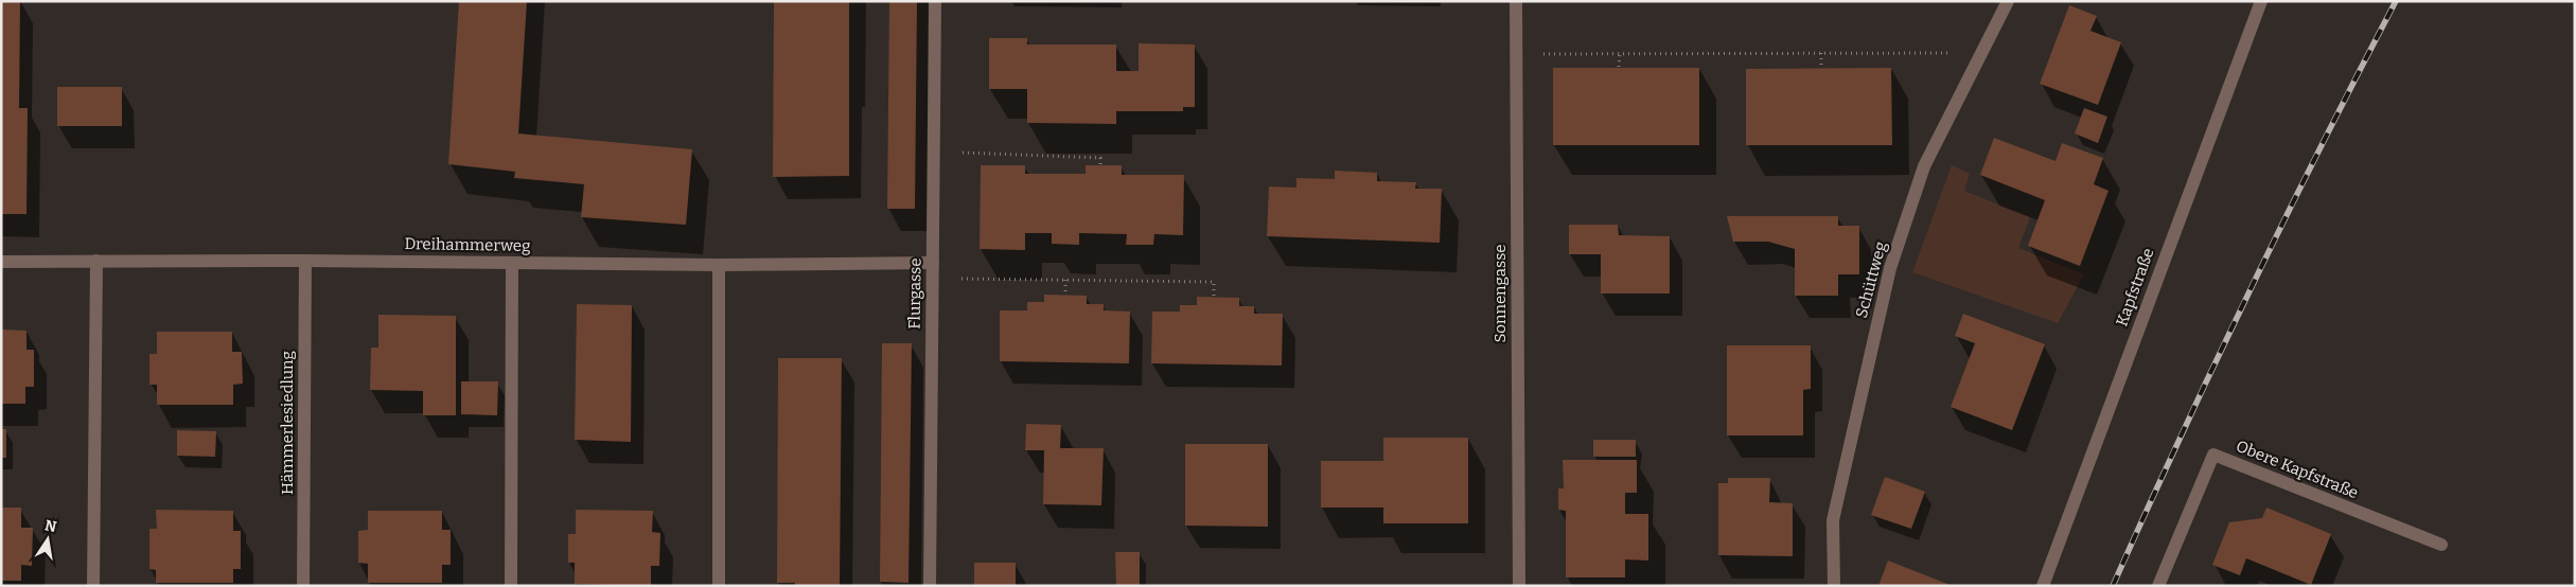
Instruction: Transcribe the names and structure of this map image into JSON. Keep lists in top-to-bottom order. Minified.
{"streets":{"street":["Dreihammerweg","Schüttweg","Kapfstraße","Flurgasse","Sonnengasse","Hämmerlesiedlung","Obere Kapfstraße"]},"crossings":[["Dreihammerweg","Flurgasse"],["Dreihammerweg","Hämmerlesiedlung"]],"north":"top"}
